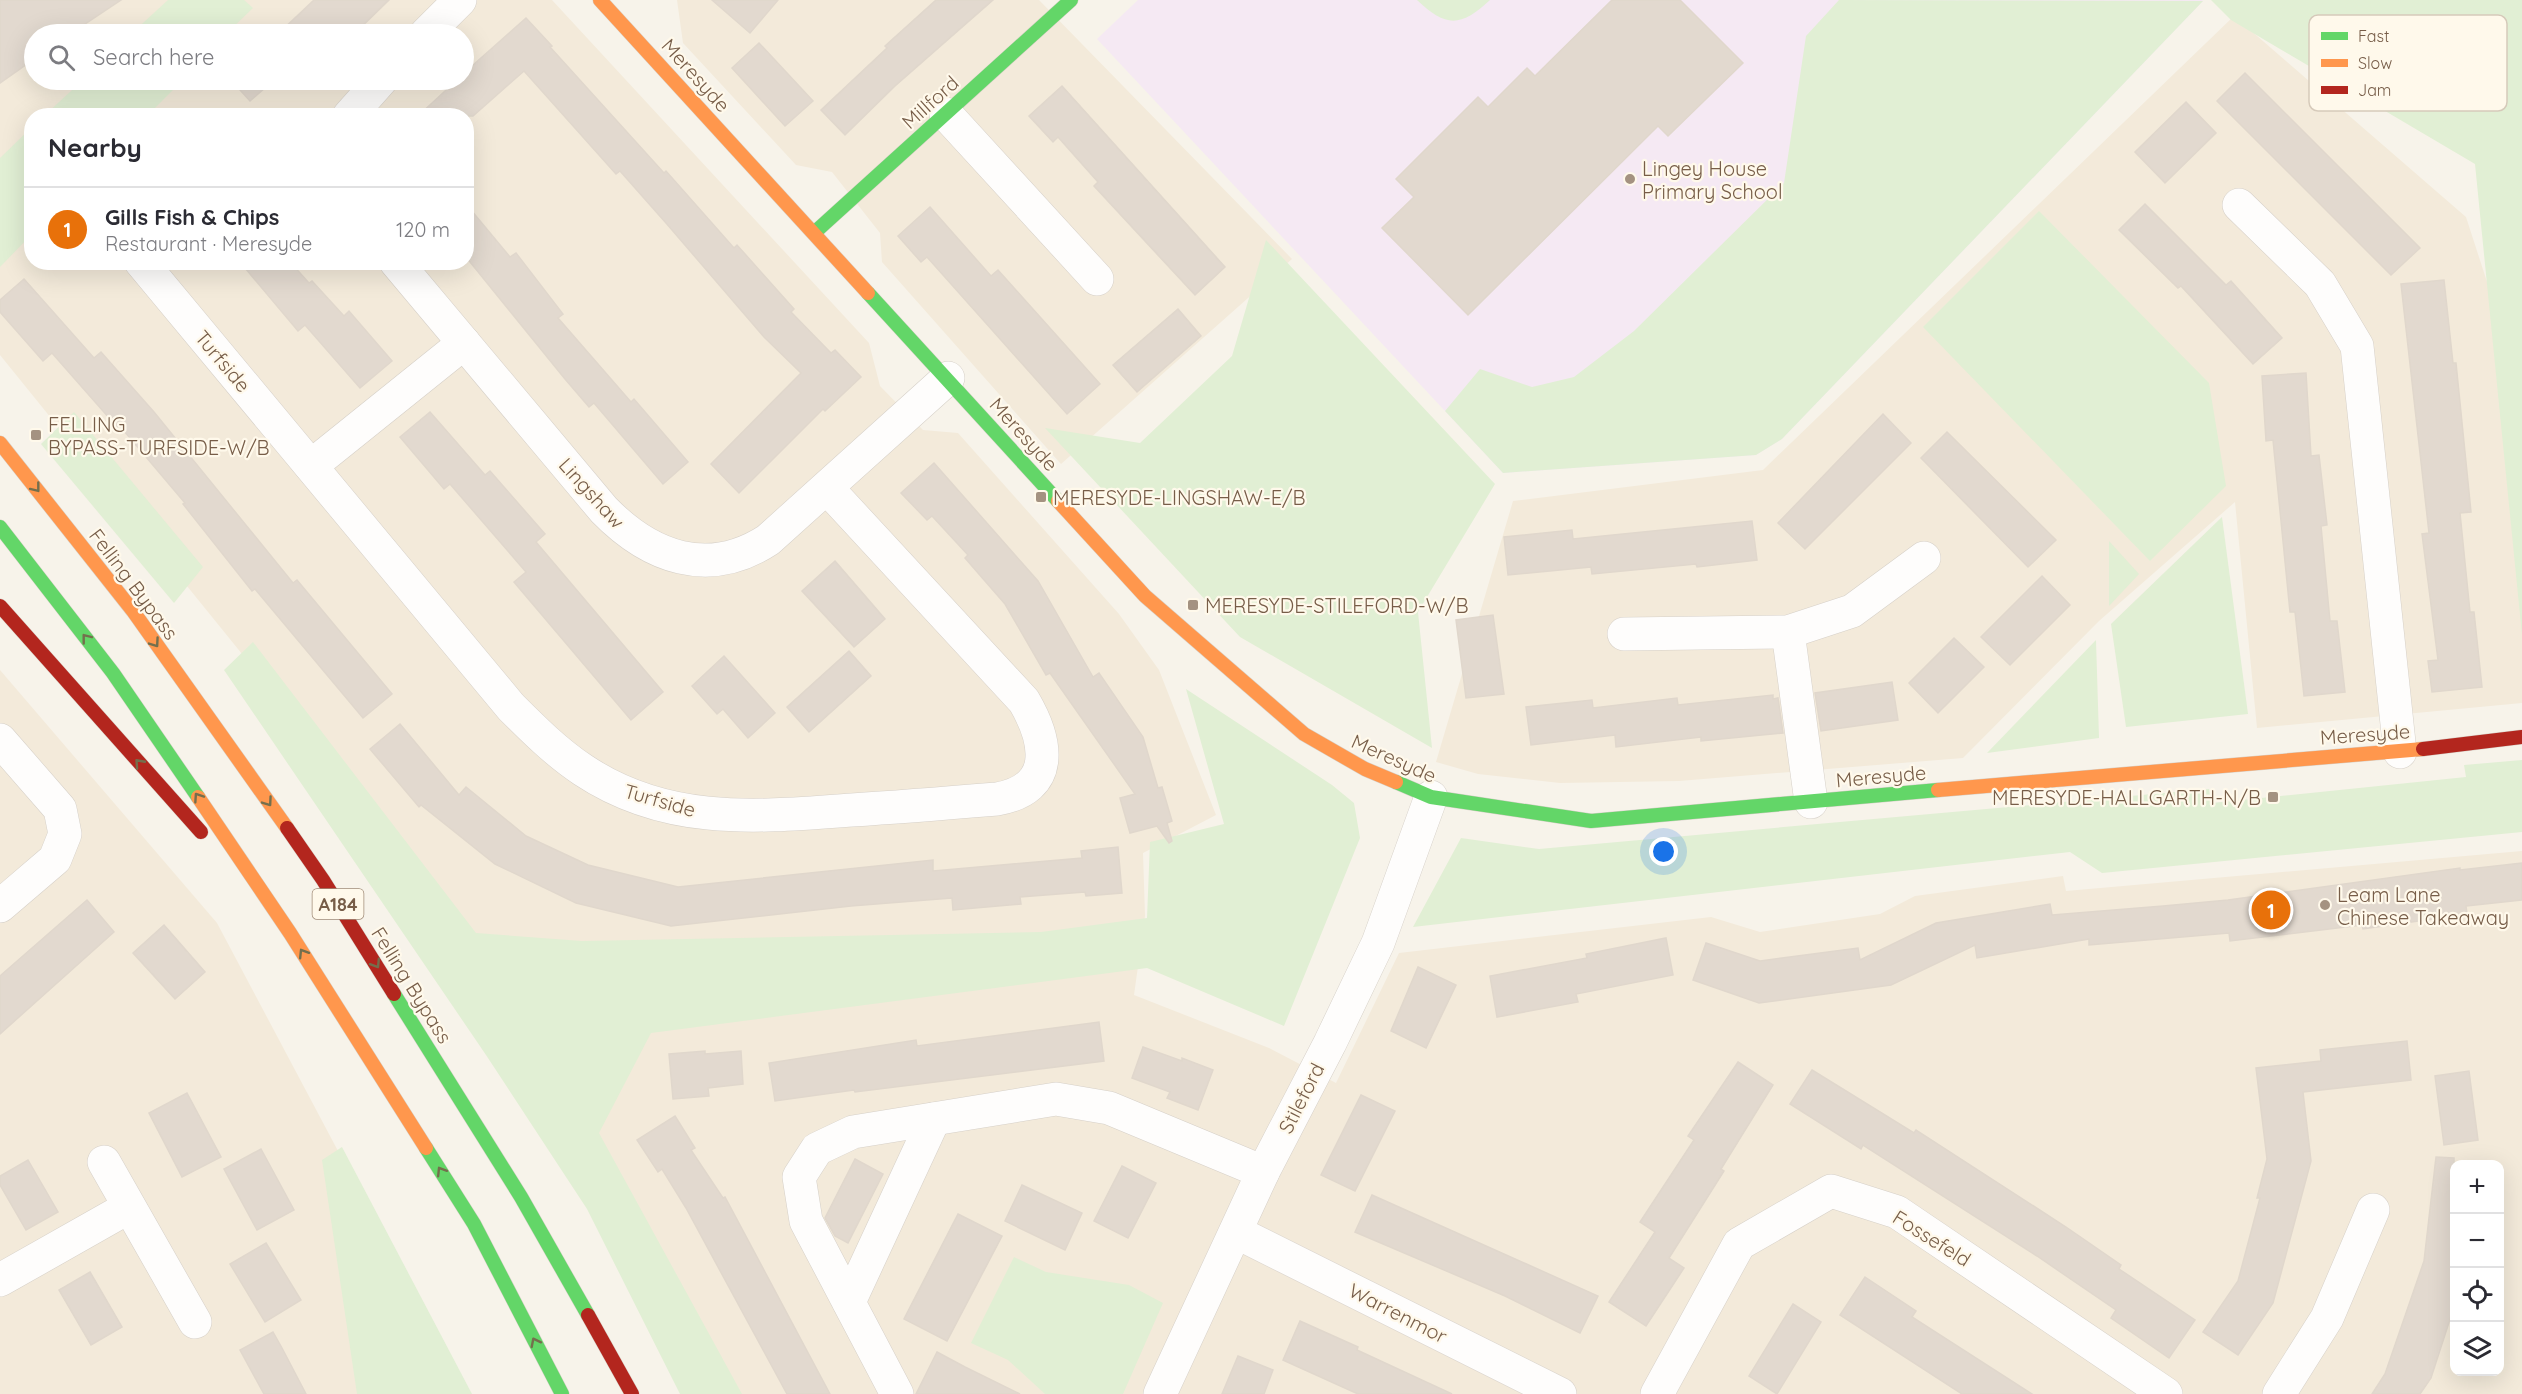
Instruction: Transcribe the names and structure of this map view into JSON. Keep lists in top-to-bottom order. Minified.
{"streets":{"main road":["Meresyde","Millford","Felling Bypass","A184"],"street":["Turfside","Lingshaw","Stileford","Fossefeld","Warrenmor"]},"crossings":[["Meresyde","Millford"],["Meresyde","Lingshaw"],["Meresyde","Stileford"],["Turfside","Lingshaw"],["Stileford","Warrenmor"]],"places":{"other":["Lingey House Primary School","Leam Lane Chinese Takeaway"],"transit":["FELLING BYPASS-TURFSIDE-W/B","MERESYDE-LINGSHAW-E/B","MERESYDE-STILEFORD-W/B","MERESYDE-HALLGARTH-N/B"]},"legend":["Fast","Slow","Jam"],"page":{"search":"Search here","heading":"Nearby","list":[{"mark":"1","name":"Gills Fish & Chips","note":"Restaurant · Meresyde","value":"120 m"}],"pins":"1","map_buttons":["+","−"]}}
